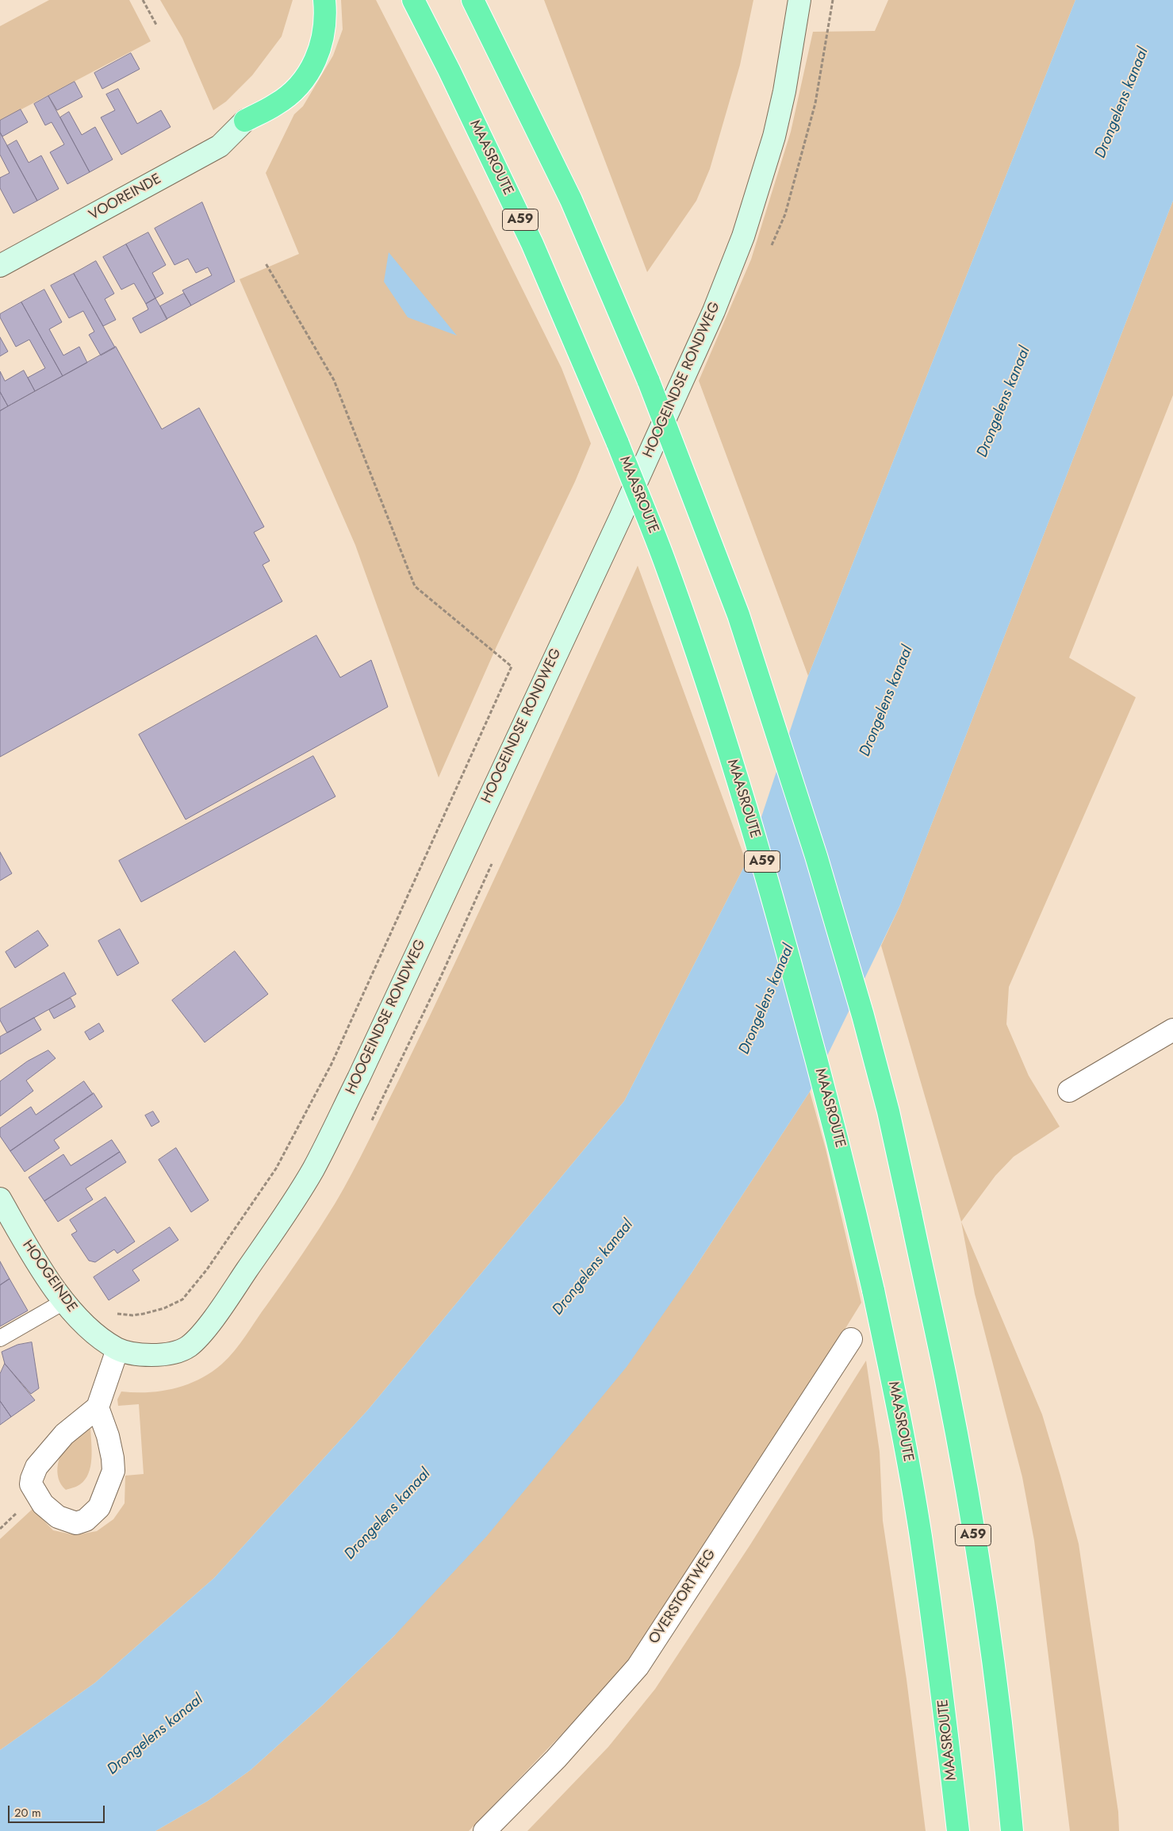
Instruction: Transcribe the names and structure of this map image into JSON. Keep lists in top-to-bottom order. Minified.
{"streets":{"highway":["MAASROUTE","A59"],"main road":["VOOREINDE","HOOGEINDSE RONDWEG","HOOGEINDE"],"street":["OVERSTORTWEG"]},"crossings":[["HOOGEINDSE RONDWEG","HOOGEINDE"]],"water":["Drongelens kanaal"],"scale_bar":"20 m"}
